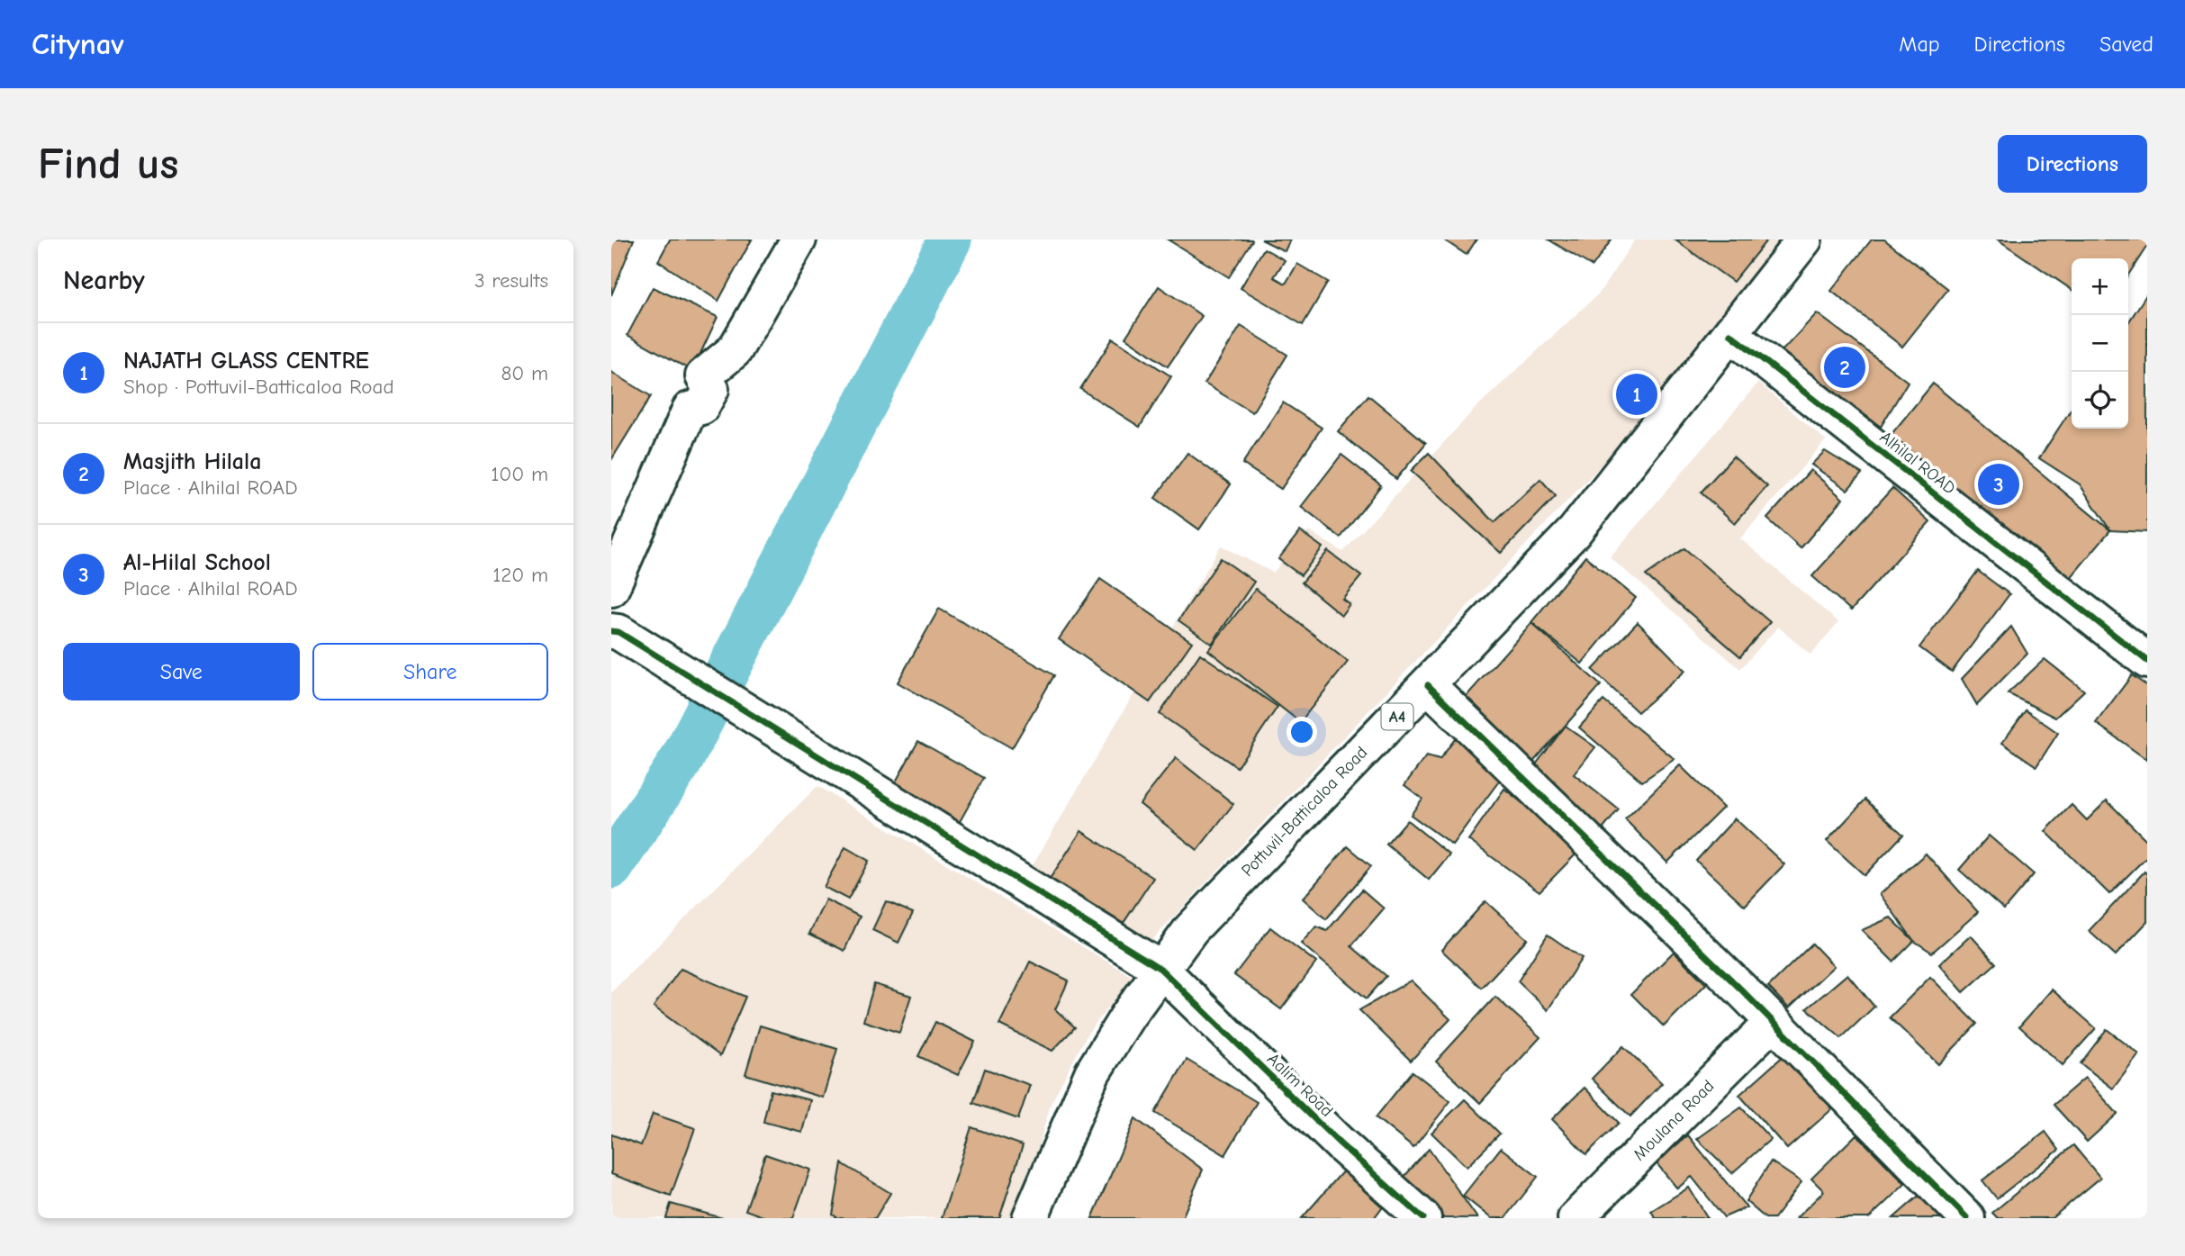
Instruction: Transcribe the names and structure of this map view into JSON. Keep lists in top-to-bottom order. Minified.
{"streets":{"main road":["Alhilal ROAD","A4","Pottuvil-Batticaloa Road","Aalim Road","Moulana Road"]},"crossings":[["Alhilal ROAD","Pottuvil-Batticaloa Road"],["Pottuvil-Batticaloa Road","Aalim Road"]],"page":{"header":"Citynav","nav":["Map","Directions","Saved"],"buttons":["Directions",["Save","Share"]],"title":"Find us","heading":["Nearby","3 results"],"map_buttons":["+","−"],"list":[{"mark":"1","name":"NAJATH GLASS CENTRE","note":"Shop · Pottuvil-Batticaloa Road","value":"80 m"},{"mark":"2","name":"Masjith Hilala","note":"Place · Alhilal ROAD","value":"100 m"},{"mark":"3","name":"Al-Hilal School","note":"Place · Alhilal ROAD","value":"120 m"}],"pins":["2","1","3"]}}
